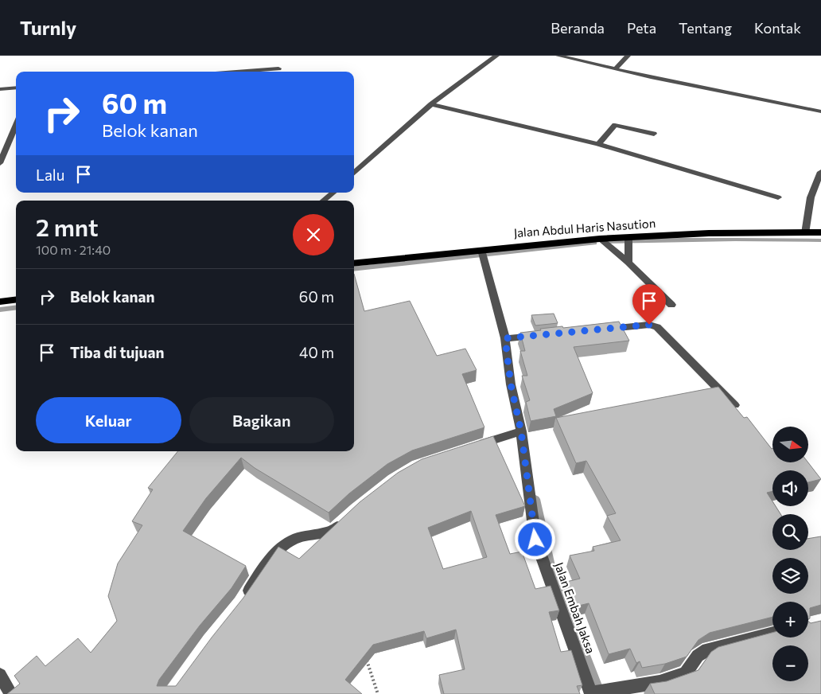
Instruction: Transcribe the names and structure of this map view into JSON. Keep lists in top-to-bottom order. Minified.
{"streets":{"highway":["Jalan Abdul Haris Nasution"],"street":["Jalan Embah Jaksa"]},"crossings":[["Jalan Abdul Haris Nasution","Jalan Embah Jaksa"]],"north":"right","page":{"header":"Turnly","nav":["Beranda","Peta","Tentang","Kontak"],"turn":["60 m","Belok kanan"],"then":"Lalu","heading":["2 mnt","100 m · 21:40"],"list":[{"name":"Belok kanan","value":"60 m"},{"name":"Tiba di tujuan","value":"40 m"}],"buttons":["Keluar","Bagikan"],"map_buttons":["+","−"]}}
